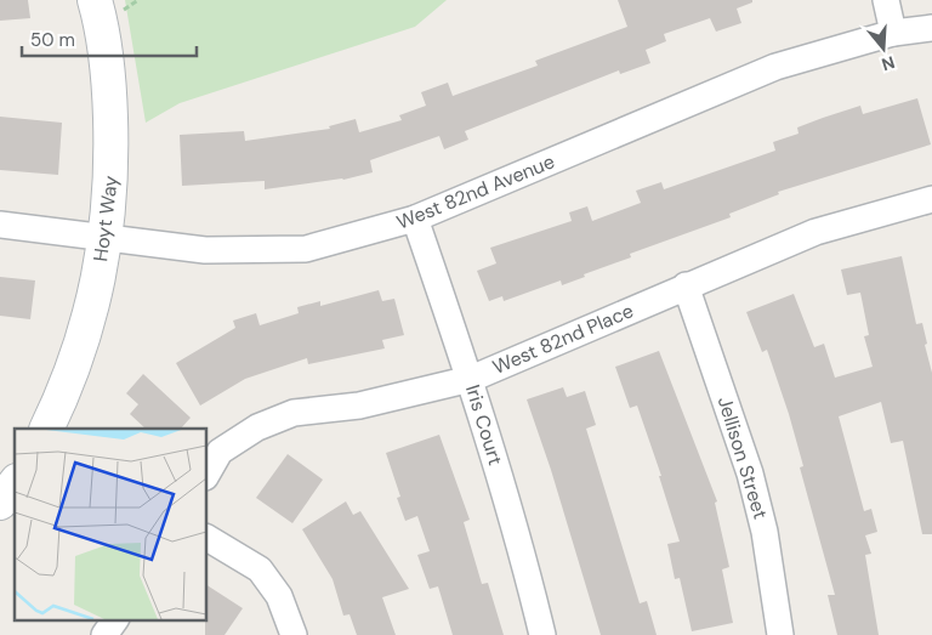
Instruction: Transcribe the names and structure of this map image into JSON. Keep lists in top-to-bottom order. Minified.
{"streets":{"street":["West 82nd Avenue","Hoyt Way","West 82nd Place","Iris Court","Jellison Street"]},"crossings":[["West 82nd Avenue","Hoyt Way"],["West 82nd Avenue","Iris Court"],["West 82nd Place","Iris Court"],["West 82nd Place","Jellison Street"]],"scale_bar":"50 m","north":"bottom"}
